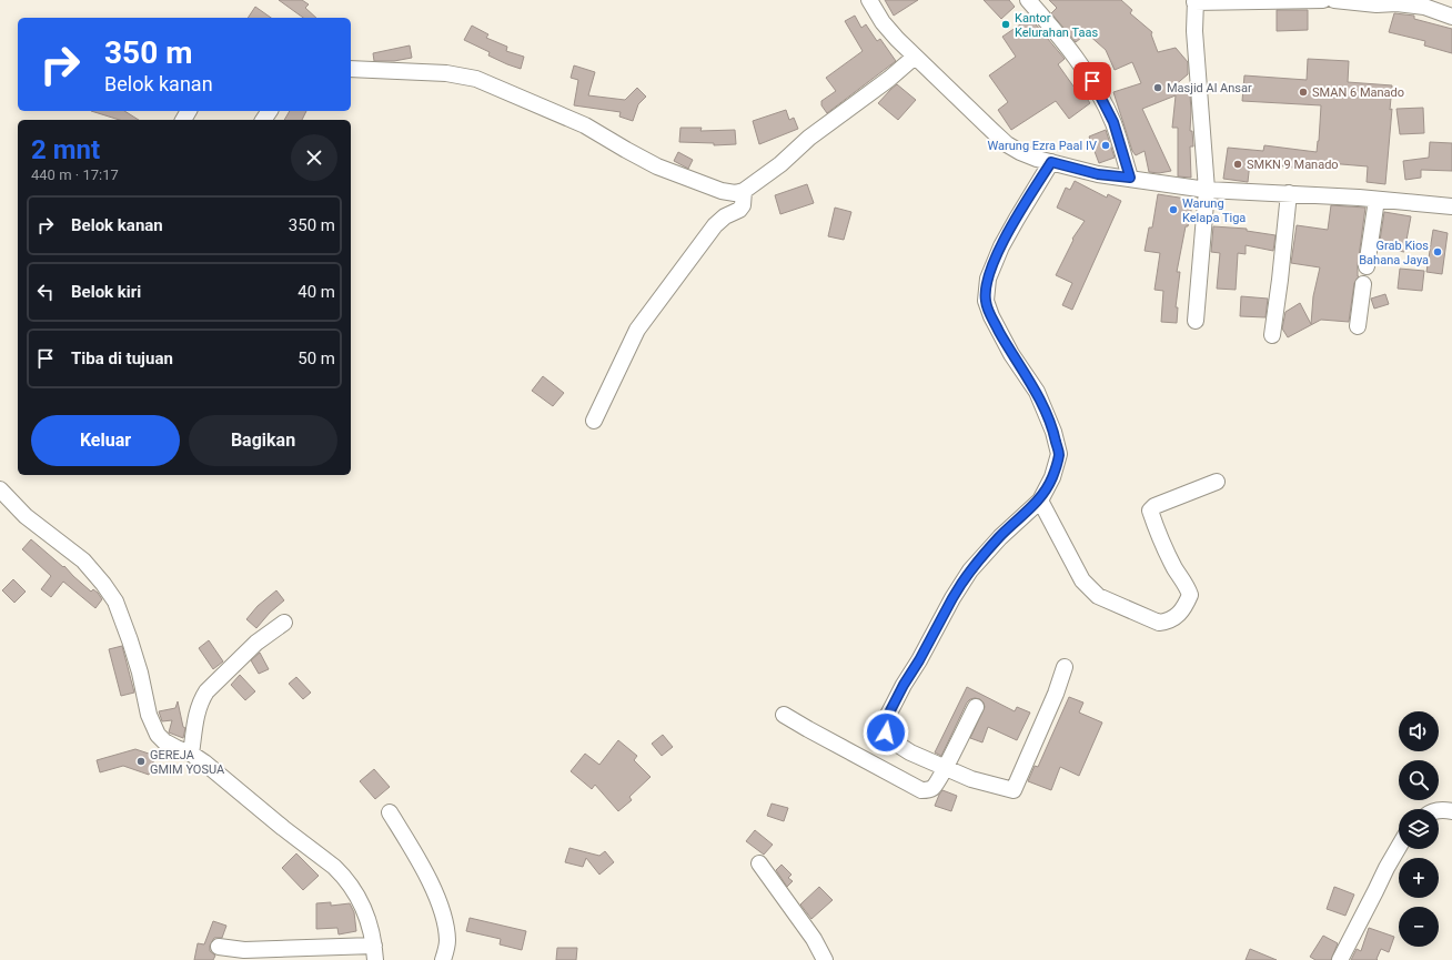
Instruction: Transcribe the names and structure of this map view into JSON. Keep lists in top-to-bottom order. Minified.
{"places":["Kantor Kelurahan Taas","Masjid Al Ansar","SMAN 6 Manado","Warung Ezra Paal IV","SMKN 9 Manado","Warung Kelapa Tiga","Grab Kios Bahana Jaya","GEREJA GMIM YOSUA"],"page":{"turn":["350 m","Belok kanan"],"heading":["2 mnt","440 m · 17:17"],"list":[{"name":"Belok kanan","value":"350 m"},{"name":"Belok kiri","value":"40 m"},{"name":"Tiba di tujuan","value":"50 m"}],"buttons":["Keluar","Bagikan"],"map_buttons":["+","−"]}}
